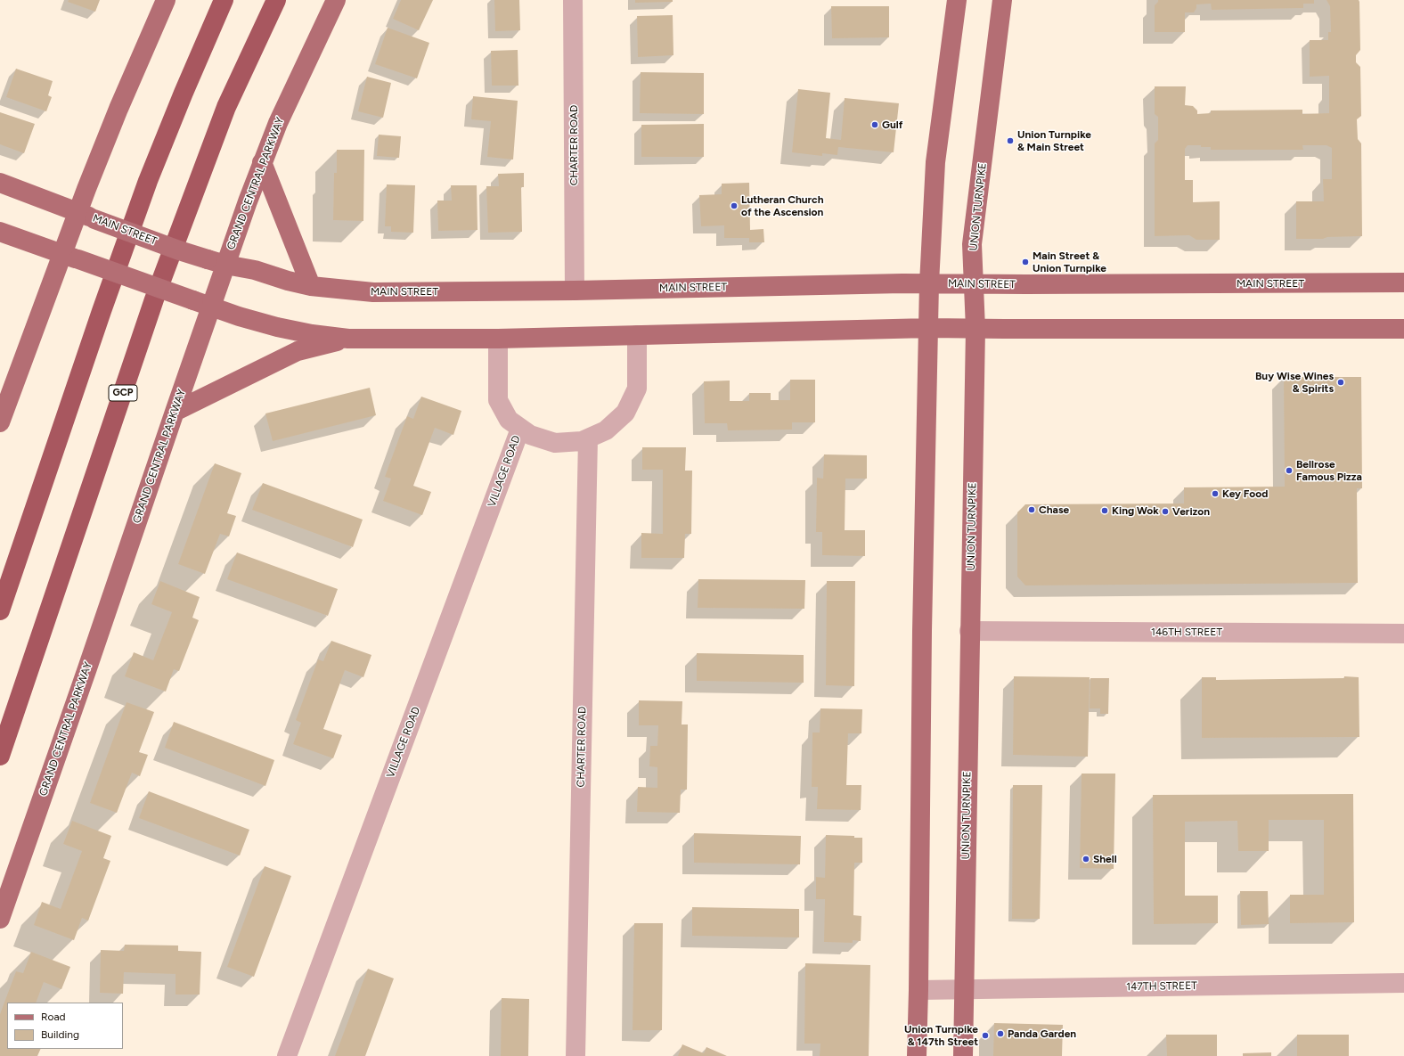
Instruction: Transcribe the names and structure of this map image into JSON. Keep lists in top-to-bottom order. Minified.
{"streets":{"highway":["GCP"],"main road":["GRAND CENTRAL PARKWAY","UNION TURNPIKE","MAIN STREET"],"street":["CHARTER ROAD","VILLAGE ROAD","146TH STREET","147TH STREET"]},"crossings":[["CHARTER ROAD","MAIN STREET"],["GRAND CENTRAL PARKWAY","MAIN STREET"],["UNION TURNPIKE","MAIN STREET"],["UNION TURNPIKE","146TH STREET"],["UNION TURNPIKE","147TH STREET"]],"places":["Gulf","Union Turnpike & Main Street","Lutheran Church of the Ascension","Main Street & Union Turnpike","Buy Wise Wines & Spirits","Bellrose Famous Pizza","Key Food","Chase","King Wok","Verizon","Shell","Panda Garden","Union Turnpike & 147th Street"],"legend":["Road","Building"]}
